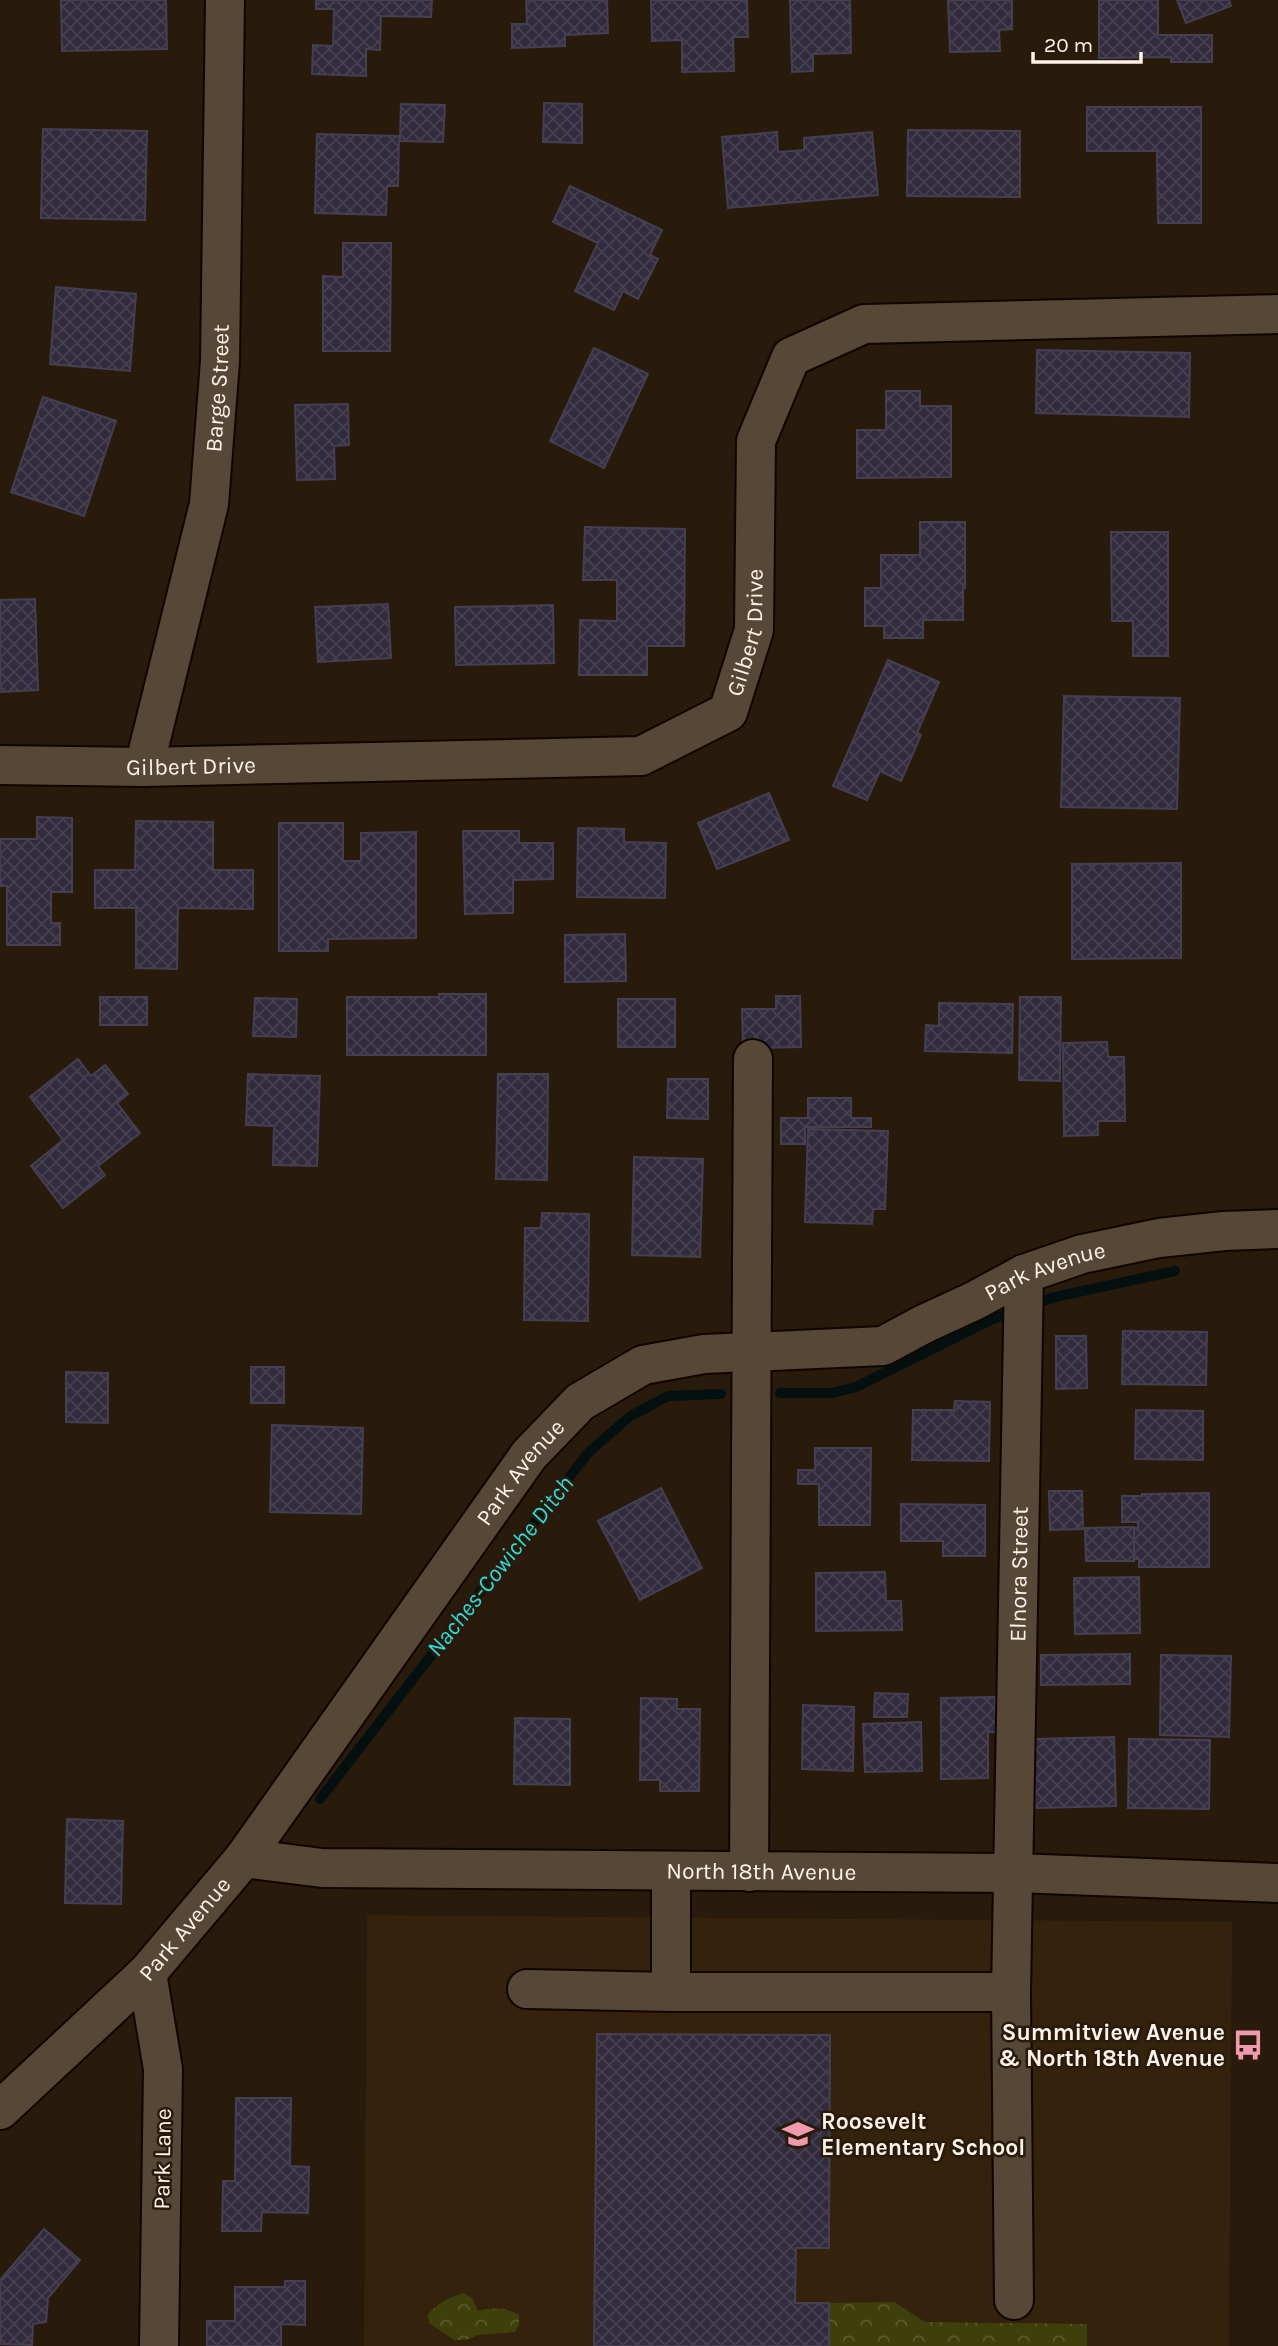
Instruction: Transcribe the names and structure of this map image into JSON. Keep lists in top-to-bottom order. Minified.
{"streets":{"street":["Barge Street","Gilbert Drive","Park Avenue","Elnora Street","North 18th Avenue","Park Lane"]},"crossings":[["Barge Street","Gilbert Drive"],["Park Avenue","Elnora Street"],["Park Avenue","North 18th Avenue"],["Park Avenue","Park Lane"],["Elnora Street","North 18th Avenue"]],"water":["Naches-Cowiche Ditch"],"places":{"bus stop":["Summitview Avenue & North 18th Avenue"],"school or university":["Roosevelt Elementary School"]},"scale_bar":"20 m"}
